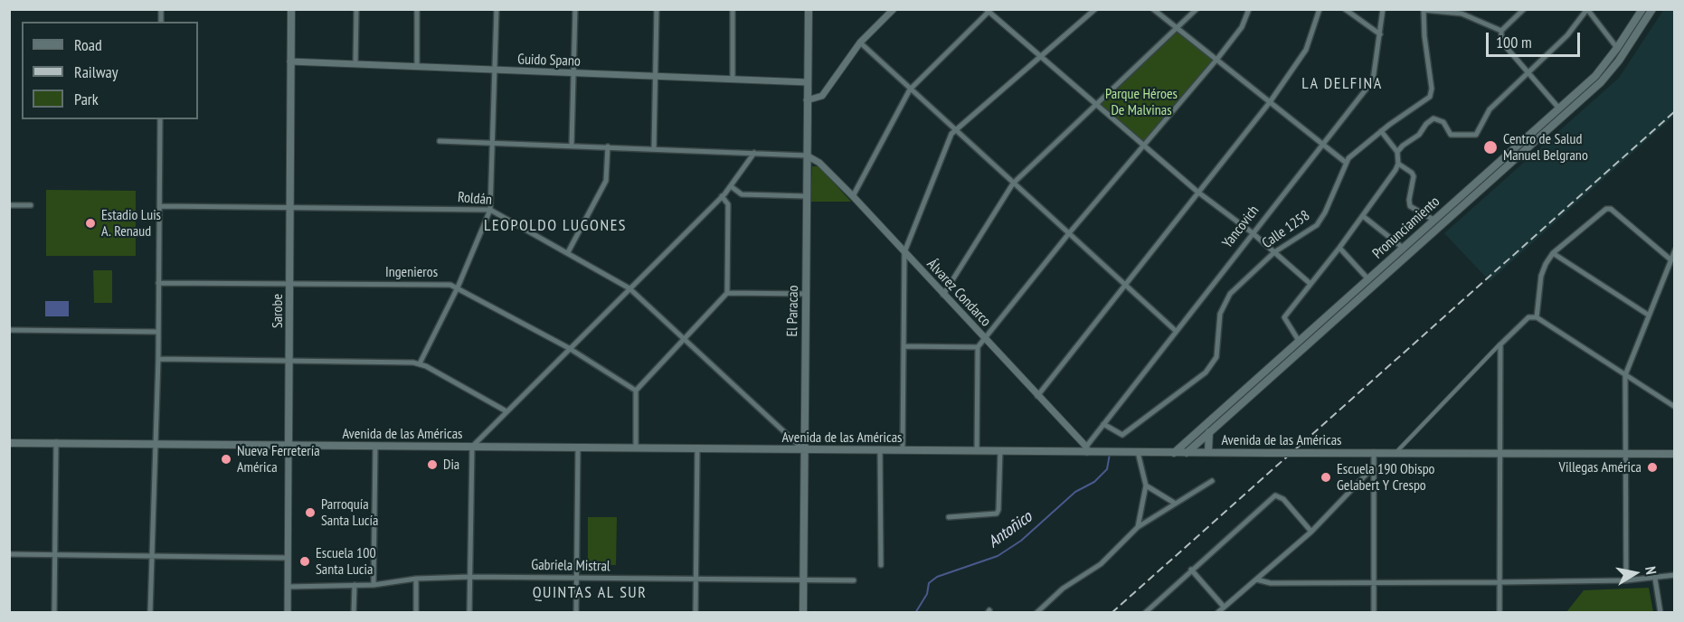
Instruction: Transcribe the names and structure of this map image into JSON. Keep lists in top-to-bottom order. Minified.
{"streets":{"main road":["Pronunciamiento","Sarobe","El Paracao","Avenida de las Américas"],"street":["Guido Spano","Roldán","Yancovich","Calle 1258","Ingenieros","Álvarez Condarco","Gabriela Mistral"]},"crossings":[["Guido Spano","Sarobe"],["Guido Spano","El Paracao"],["Roldán","Sarobe"],["Roldán","El Paracao"],["Roldán","Avenida de las Américas"],["Yancovich","Calle 1258"],["Yancovich","Álvarez Condarco"],["Yancovich","Avenida de las Américas"],["Pronunciamiento","Avenida de las Américas"],["Ingenieros","Sarobe"],["Álvarez Condarco","El Paracao"],["Álvarez Condarco","Avenida de las Américas"],["Sarobe","Avenida de las Américas"],["Sarobe","Gabriela Mistral"],["El Paracao","Avenida de las Américas"],["El Paracao","Gabriela Mistral"]],"districts":["LA DELFINA","LEOPOLDO LUGONES","QUINTAS AL SUR"],"water":["Antoñico"],"parks":["Parque Héroes De Malvinas"],"places":["Centro de Salud Manuel Belgrano","Estadio Luis A. Renaud","Nueva Ferretería América","Dia","Villegas América","Escuela 190 Obispo Gelabert Y Crespo","Parroquía Santa Lucía","Escuela 100 Santa Lucia"],"legend":["Road","Railway","Park"],"scale_bar":"100 m","north":"right"}
